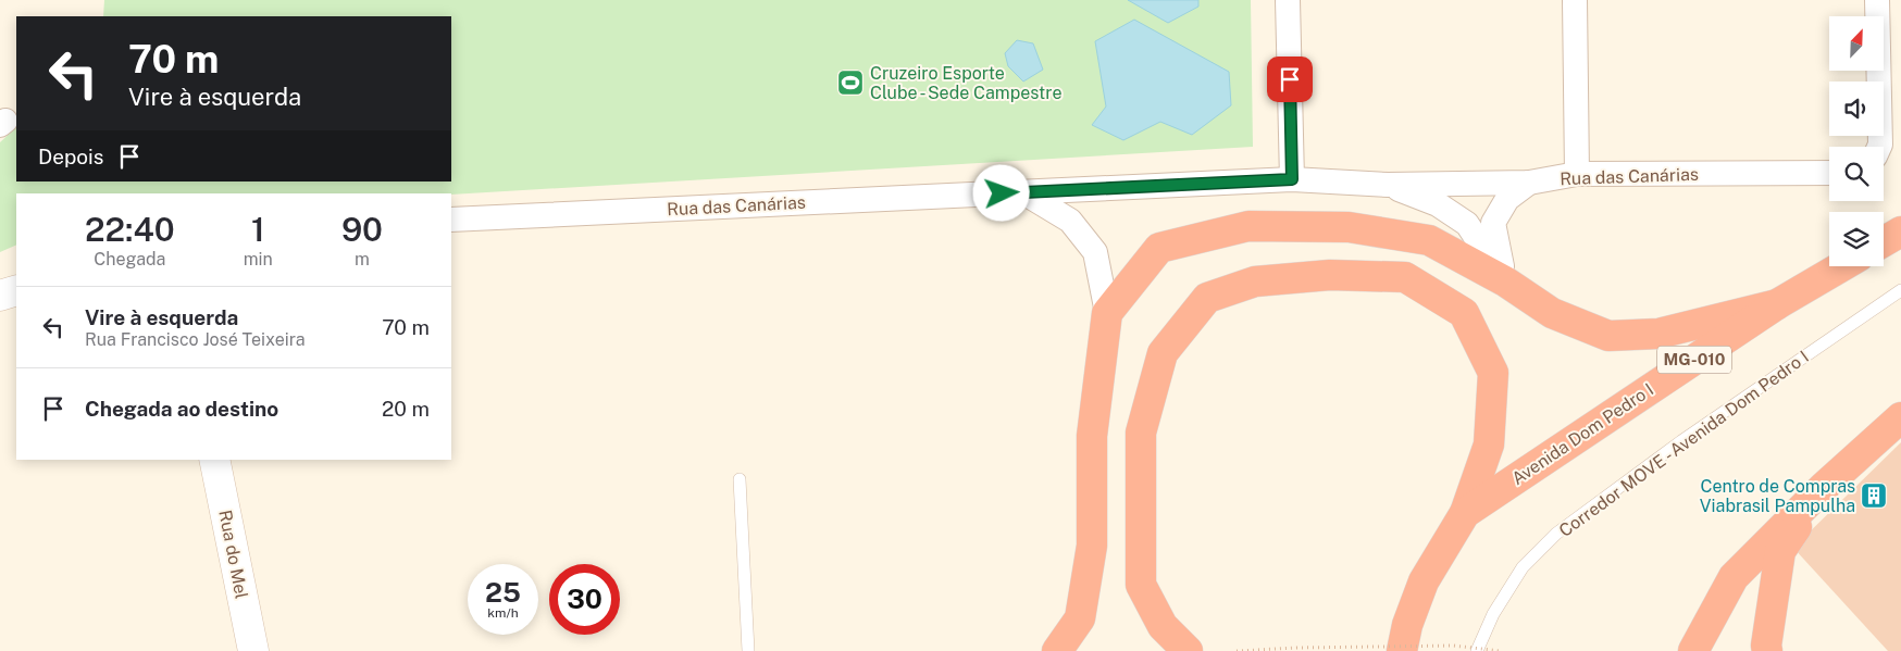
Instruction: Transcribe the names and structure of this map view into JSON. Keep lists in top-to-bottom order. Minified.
{"streets":{"highway":["MG-010","Avenida Dom Pedro I"],"street":["Rua das Canárias","Rua do Mel"],"lane":["Corredor MOVE - Avenida Dom Pedro I"]},"places":{"sports":["Cruzeiro Esporte Clube - Sede Campestre"],"building":["Centro de Compras Viabrasil Pampulha"]},"north":"top right","page":{"turn":["70 m","Vire à esquerda"],"then":"Depois","eta":["22:40","Chegada","1","min","90","m"],"list":[{"name":"Vire à esquerda","note":"Rua Francisco José Teixeira","value":"70 m"},{"name":"Chegada ao destino","value":"20 m"}],"speed":"25 km/h","limit":"30"}}
